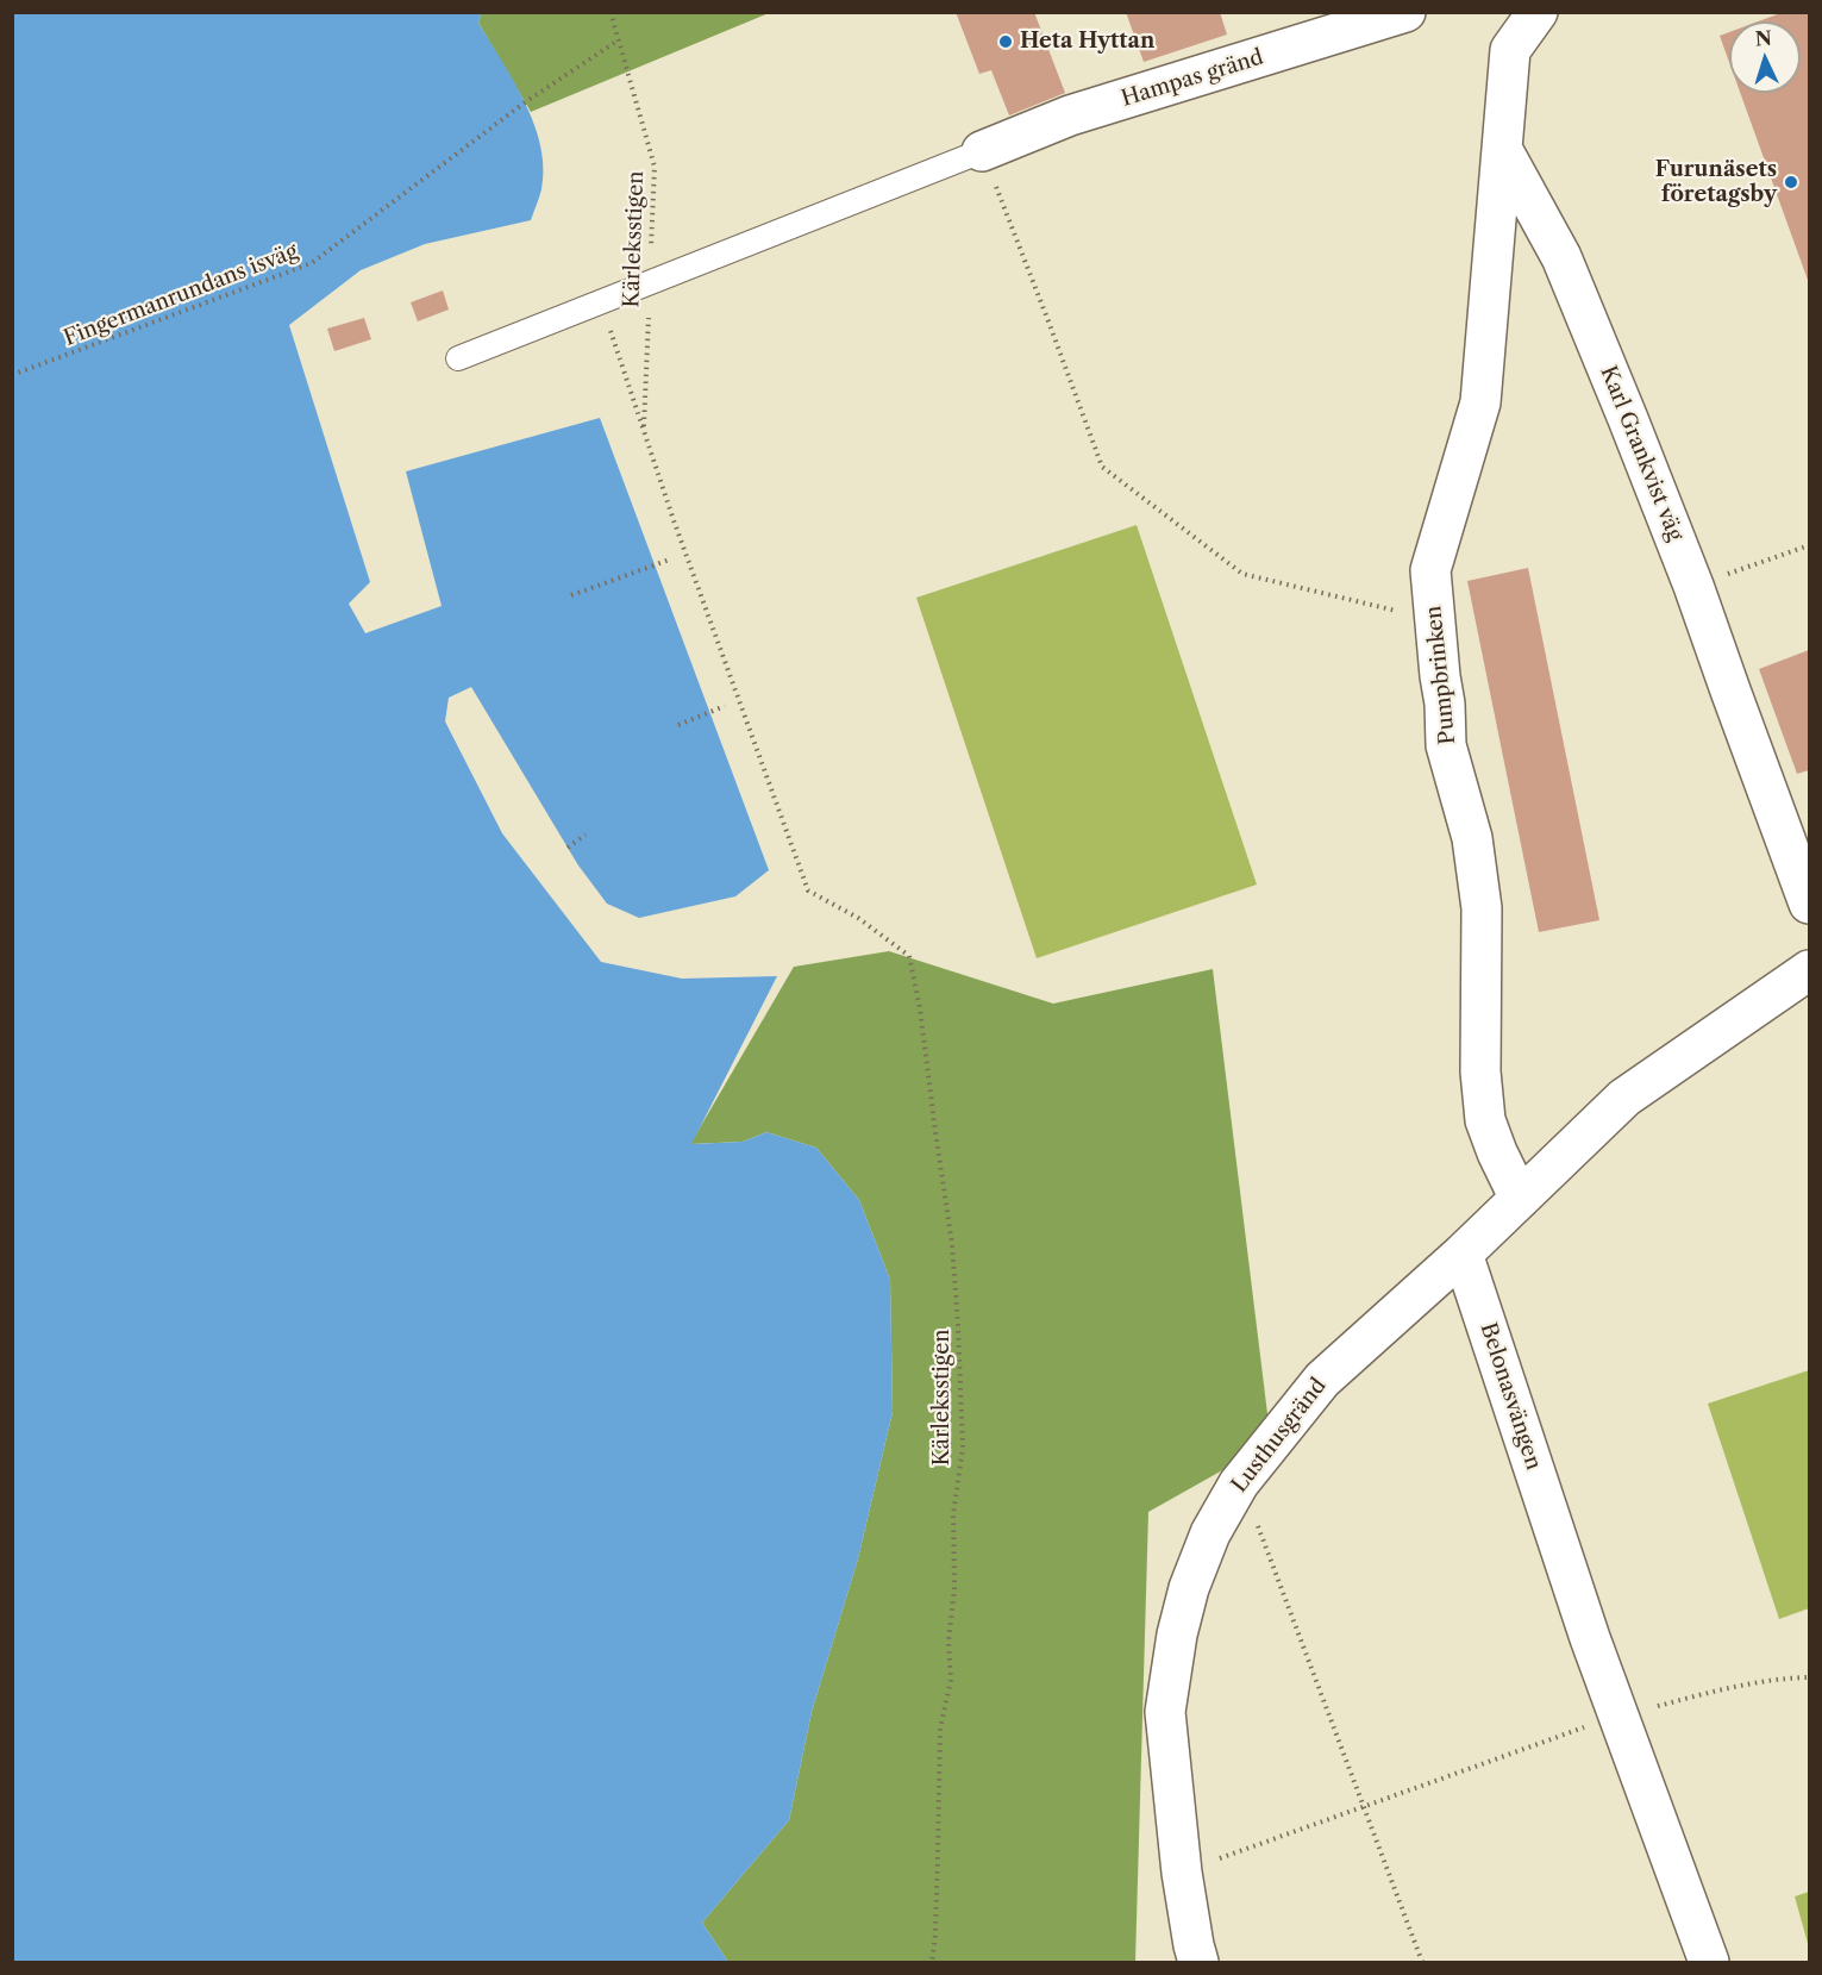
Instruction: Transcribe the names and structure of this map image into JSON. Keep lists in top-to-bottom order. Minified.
{"streets":{"street":["Hampas gränd","Karl Grankvist väg","Pumpbrinken","Belonasvängen","Lusthusgränd"],"path":["Kärleksstigen","Fingermanrundans isväg"]},"crossings":[["Kärleksstigen","Fingermanrundans isväg"],["Karl Grankvist väg","Pumpbrinken"],["Belonasvängen","Lusthusgränd"]],"places":["Heta Hyttan","Furunäsets företagsby"],"north":"top"}
